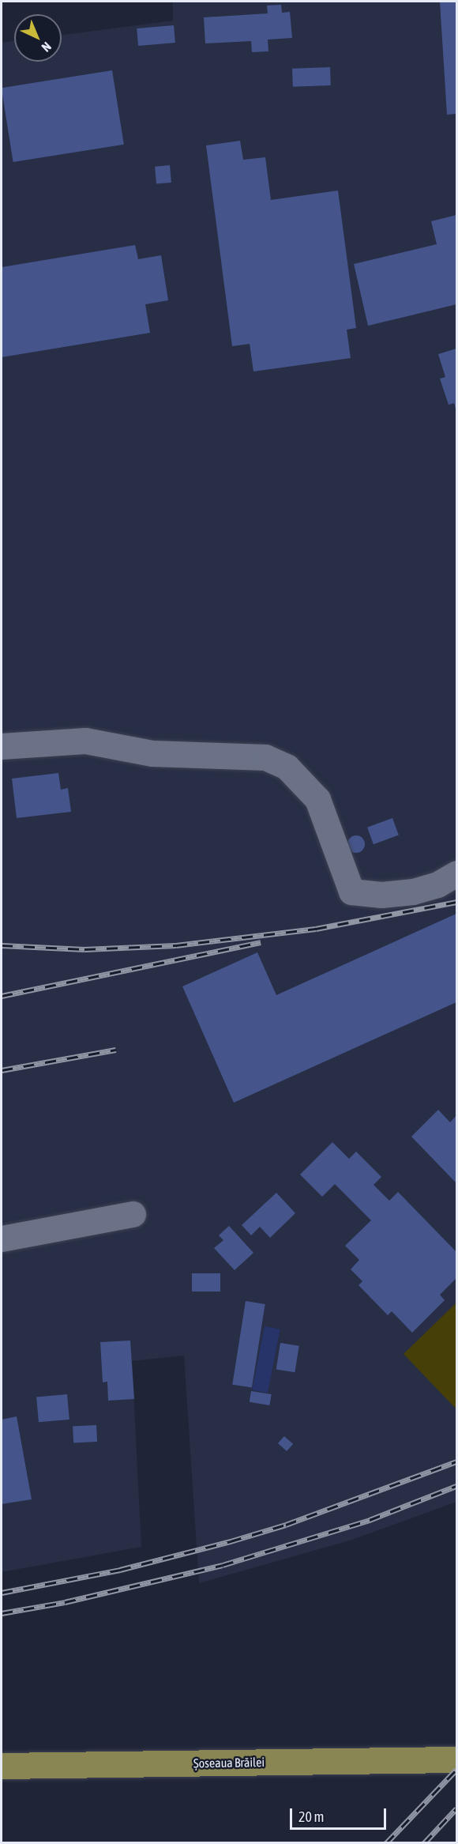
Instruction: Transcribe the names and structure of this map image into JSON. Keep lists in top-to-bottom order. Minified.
{"streets":{"main road":["Șoseaua Brăilei"]},"scale_bar":"20 m","north":"bottom right"}
